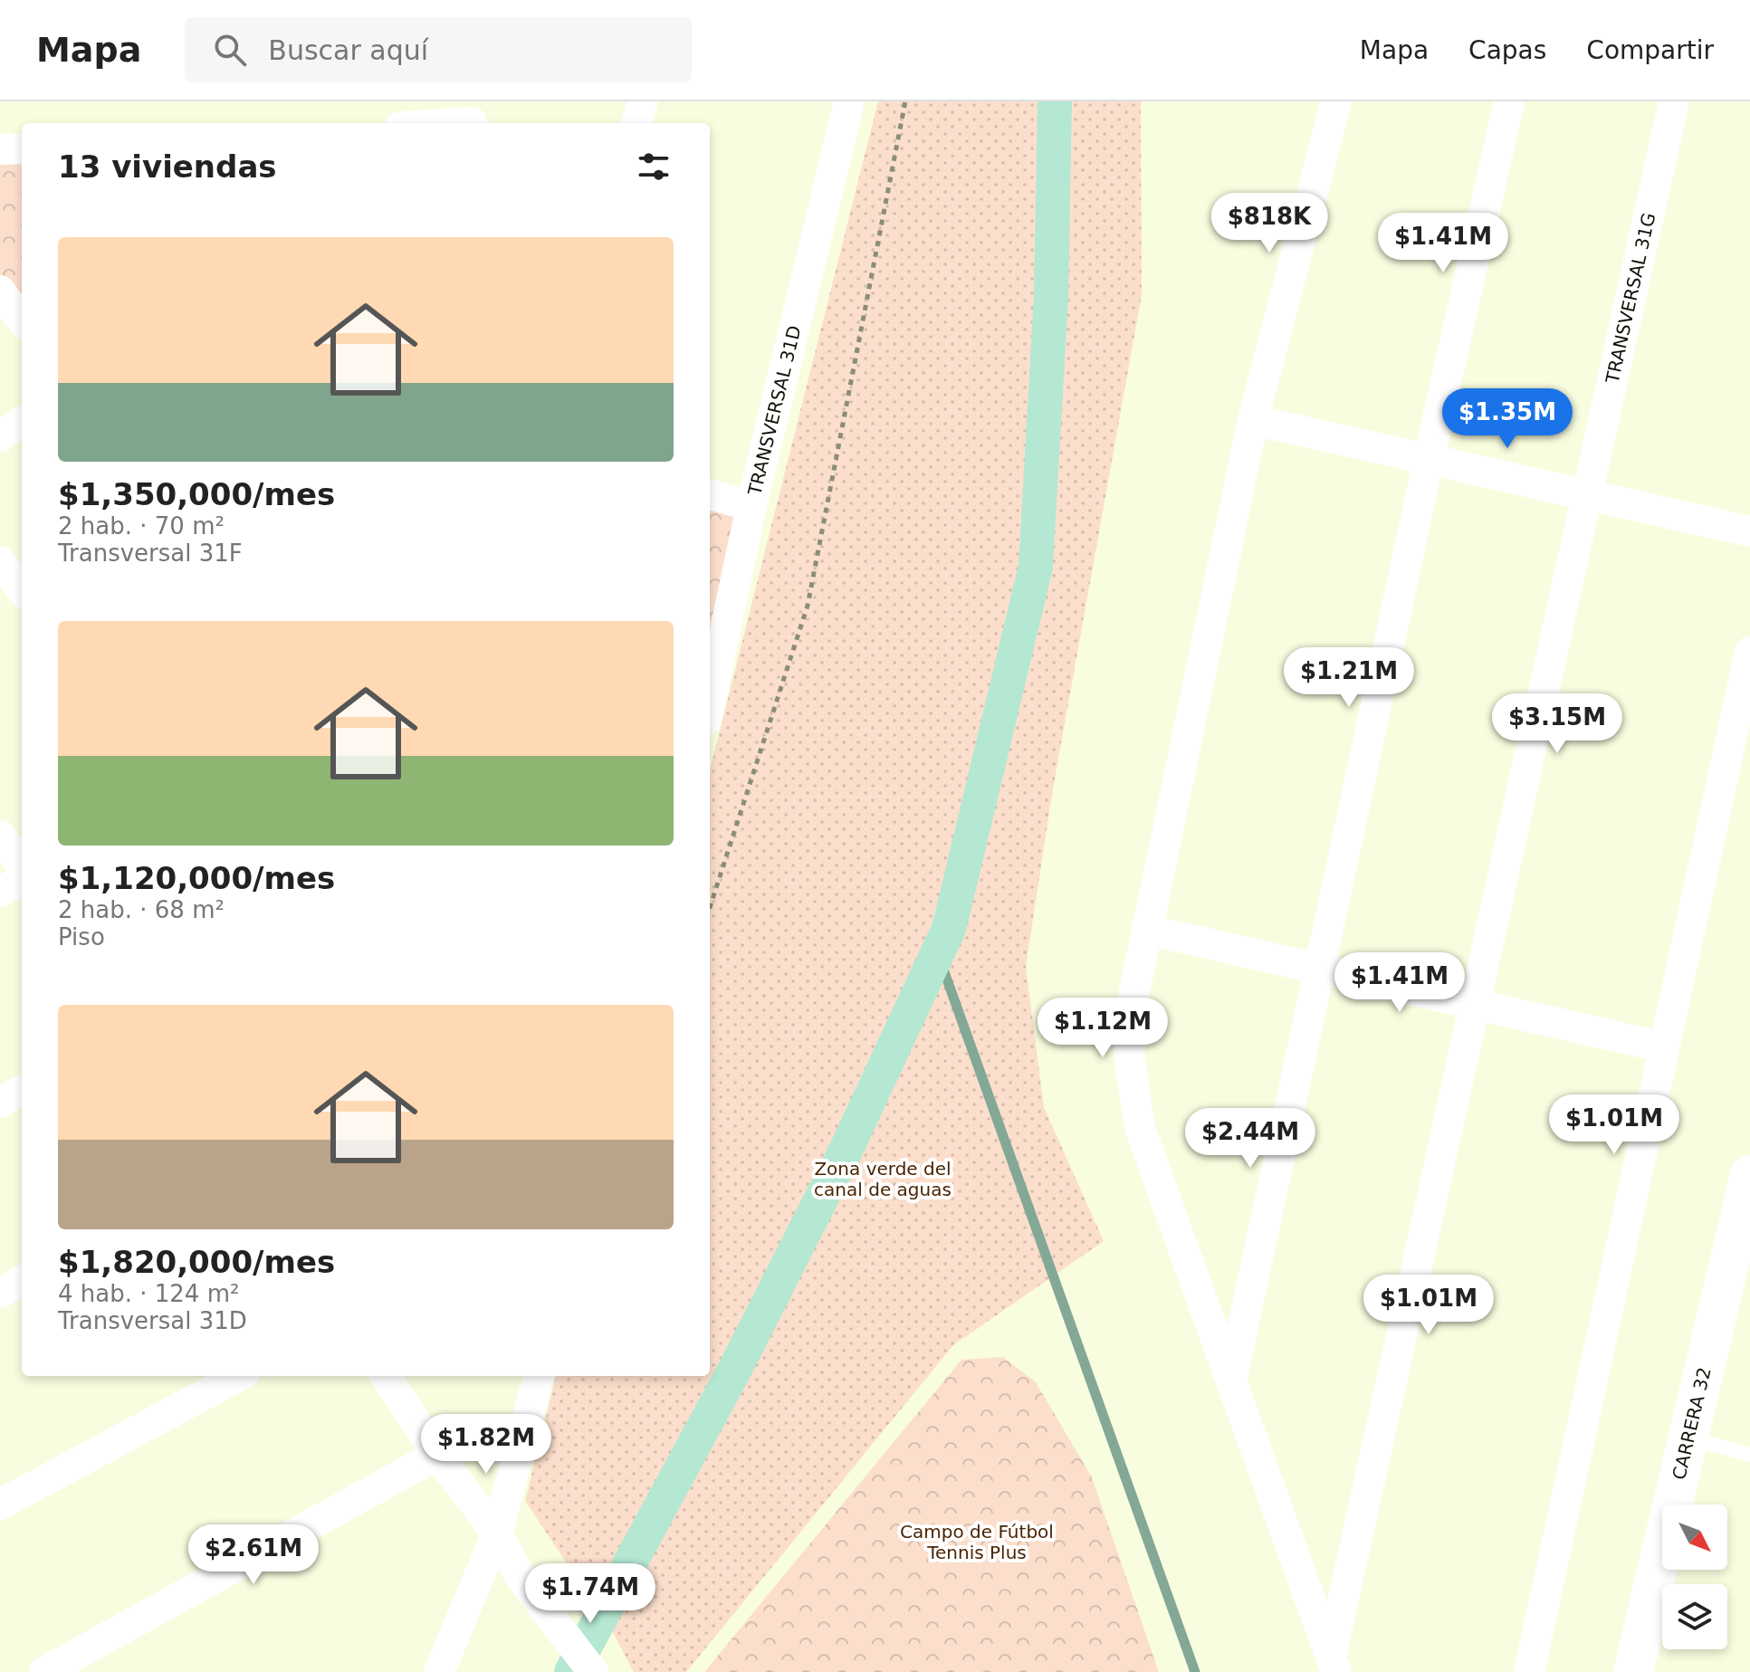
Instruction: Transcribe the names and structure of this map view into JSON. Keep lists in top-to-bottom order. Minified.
{"streets":{"street":["TRANSVERSAL 31G","TRANSVERSAL 31D","CARRERA 32"]},"parks":["Zona verde del canal de aguas","Campo de Fútbol Tennis Plus"],"north":"bottom right","page":{"header":"Mapa","search":"Buscar aquí","nav":["Mapa","Capas","Compartir"],"heading":"13 viviendas","price":["$818K","$1.41M","$1.35M","$1.21M","$3.15M","$1.41M","$1.12M","$1.01M","$2.44M","$1.01M","$1.82M","$2.61M","$1.74M"],"list":[{"name":"$1,350,000/mes","note":"2 hab. · 70 m² · Transversal 31F"},{"name":"$1,120,000/mes","note":"2 hab. · 68 m² · Piso"},{"name":"$1,820,000/mes","note":"4 hab. · 124 m² · Transversal 31D"}]}}
